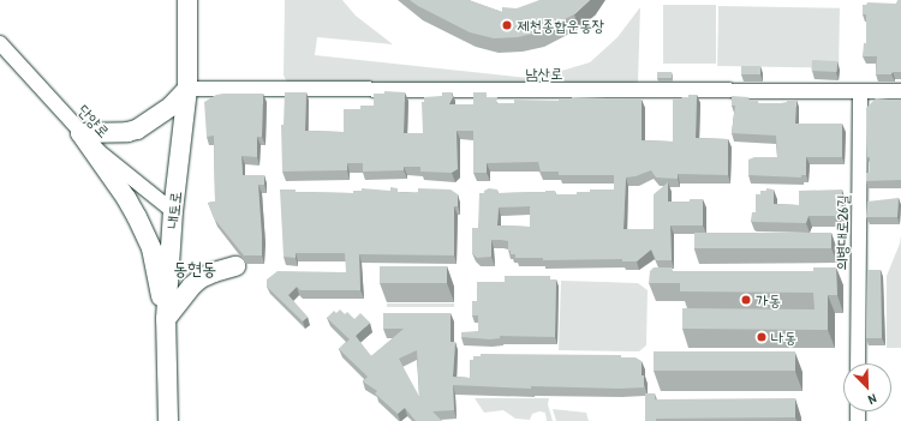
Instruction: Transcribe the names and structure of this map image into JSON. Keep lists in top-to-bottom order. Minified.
{"streets":{"main road":["내토로"],"street":["남산로","단양로","의병대로26길"]},"crossings":[["남산로","내토로"],["남산로","의병대로26길"],["단양로","내토로"]],"districts":["동현동"],"places":["제천종합운동장","가동","나동"],"north":"bottom right"}
